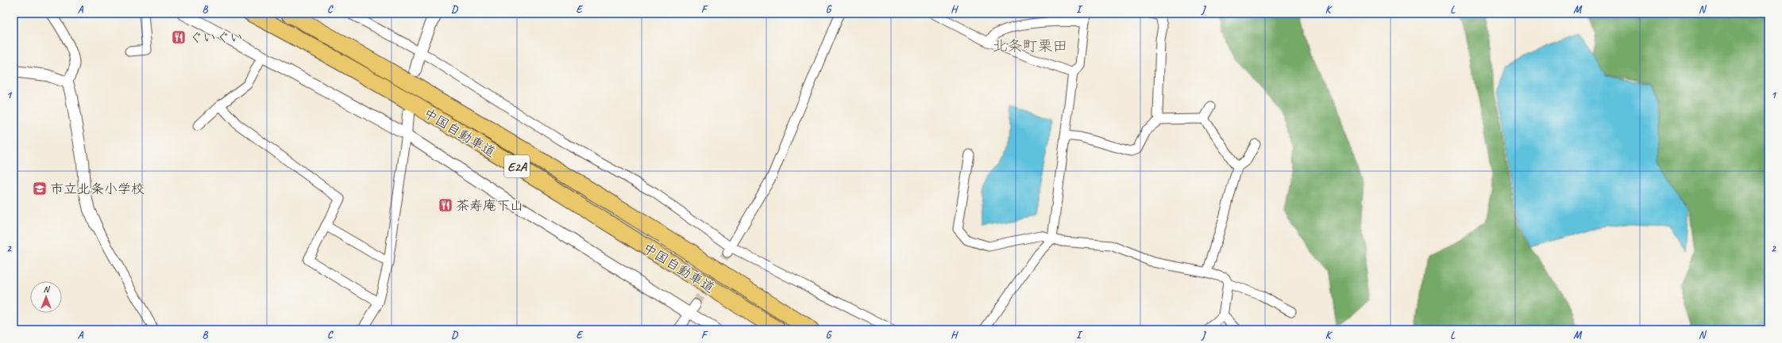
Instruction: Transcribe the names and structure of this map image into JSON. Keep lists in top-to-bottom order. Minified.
{"streets":{"highway":["中国自動車道","E2A"]},"districts":["北条町栗田"],"places":{"restaurant":["ぐいぐい","茶寿庵下山"],"school or university":["市立北条小学校"]},"north":"top","grid":{"columns":["A","B","C","D","E","F","G","H","I","J","K","L","M","N"],"rows":["1","2"]}}
